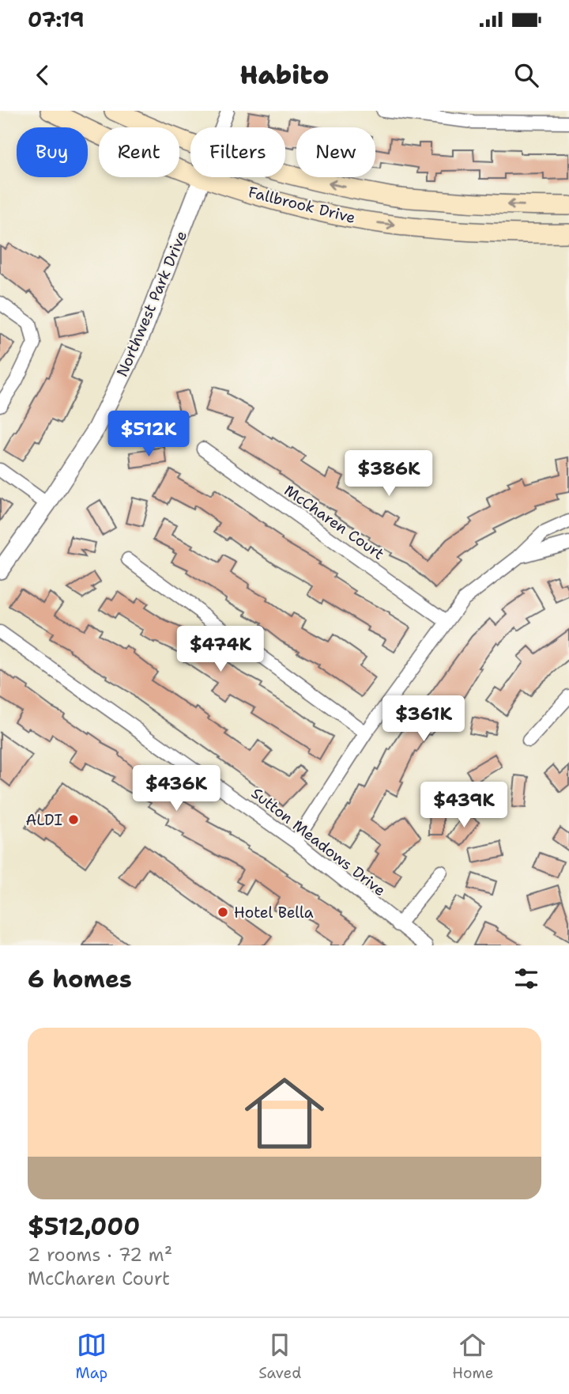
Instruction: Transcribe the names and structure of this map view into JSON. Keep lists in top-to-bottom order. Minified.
{"streets":{"main road":["Fallbrook Drive"],"street":["Northwest Park Drive","McCharen Court","Sutton Meadows Drive"]},"crossings":[["Fallbrook Drive","Northwest Park Drive"]],"places":["ALDI","Hotel Bella"],"page":{"status":"07:19","header":"Habito","chip":["Buy","Rent","Filters","New"],"price":["$512K","$386K","$474K","$361K","$436K","$439K"],"heading":"6 homes","list":[{"name":"$512,000","note":"2 rooms · 72 m² · McCharen Court"}],"tabs":["Map","Saved","Home"]}}
